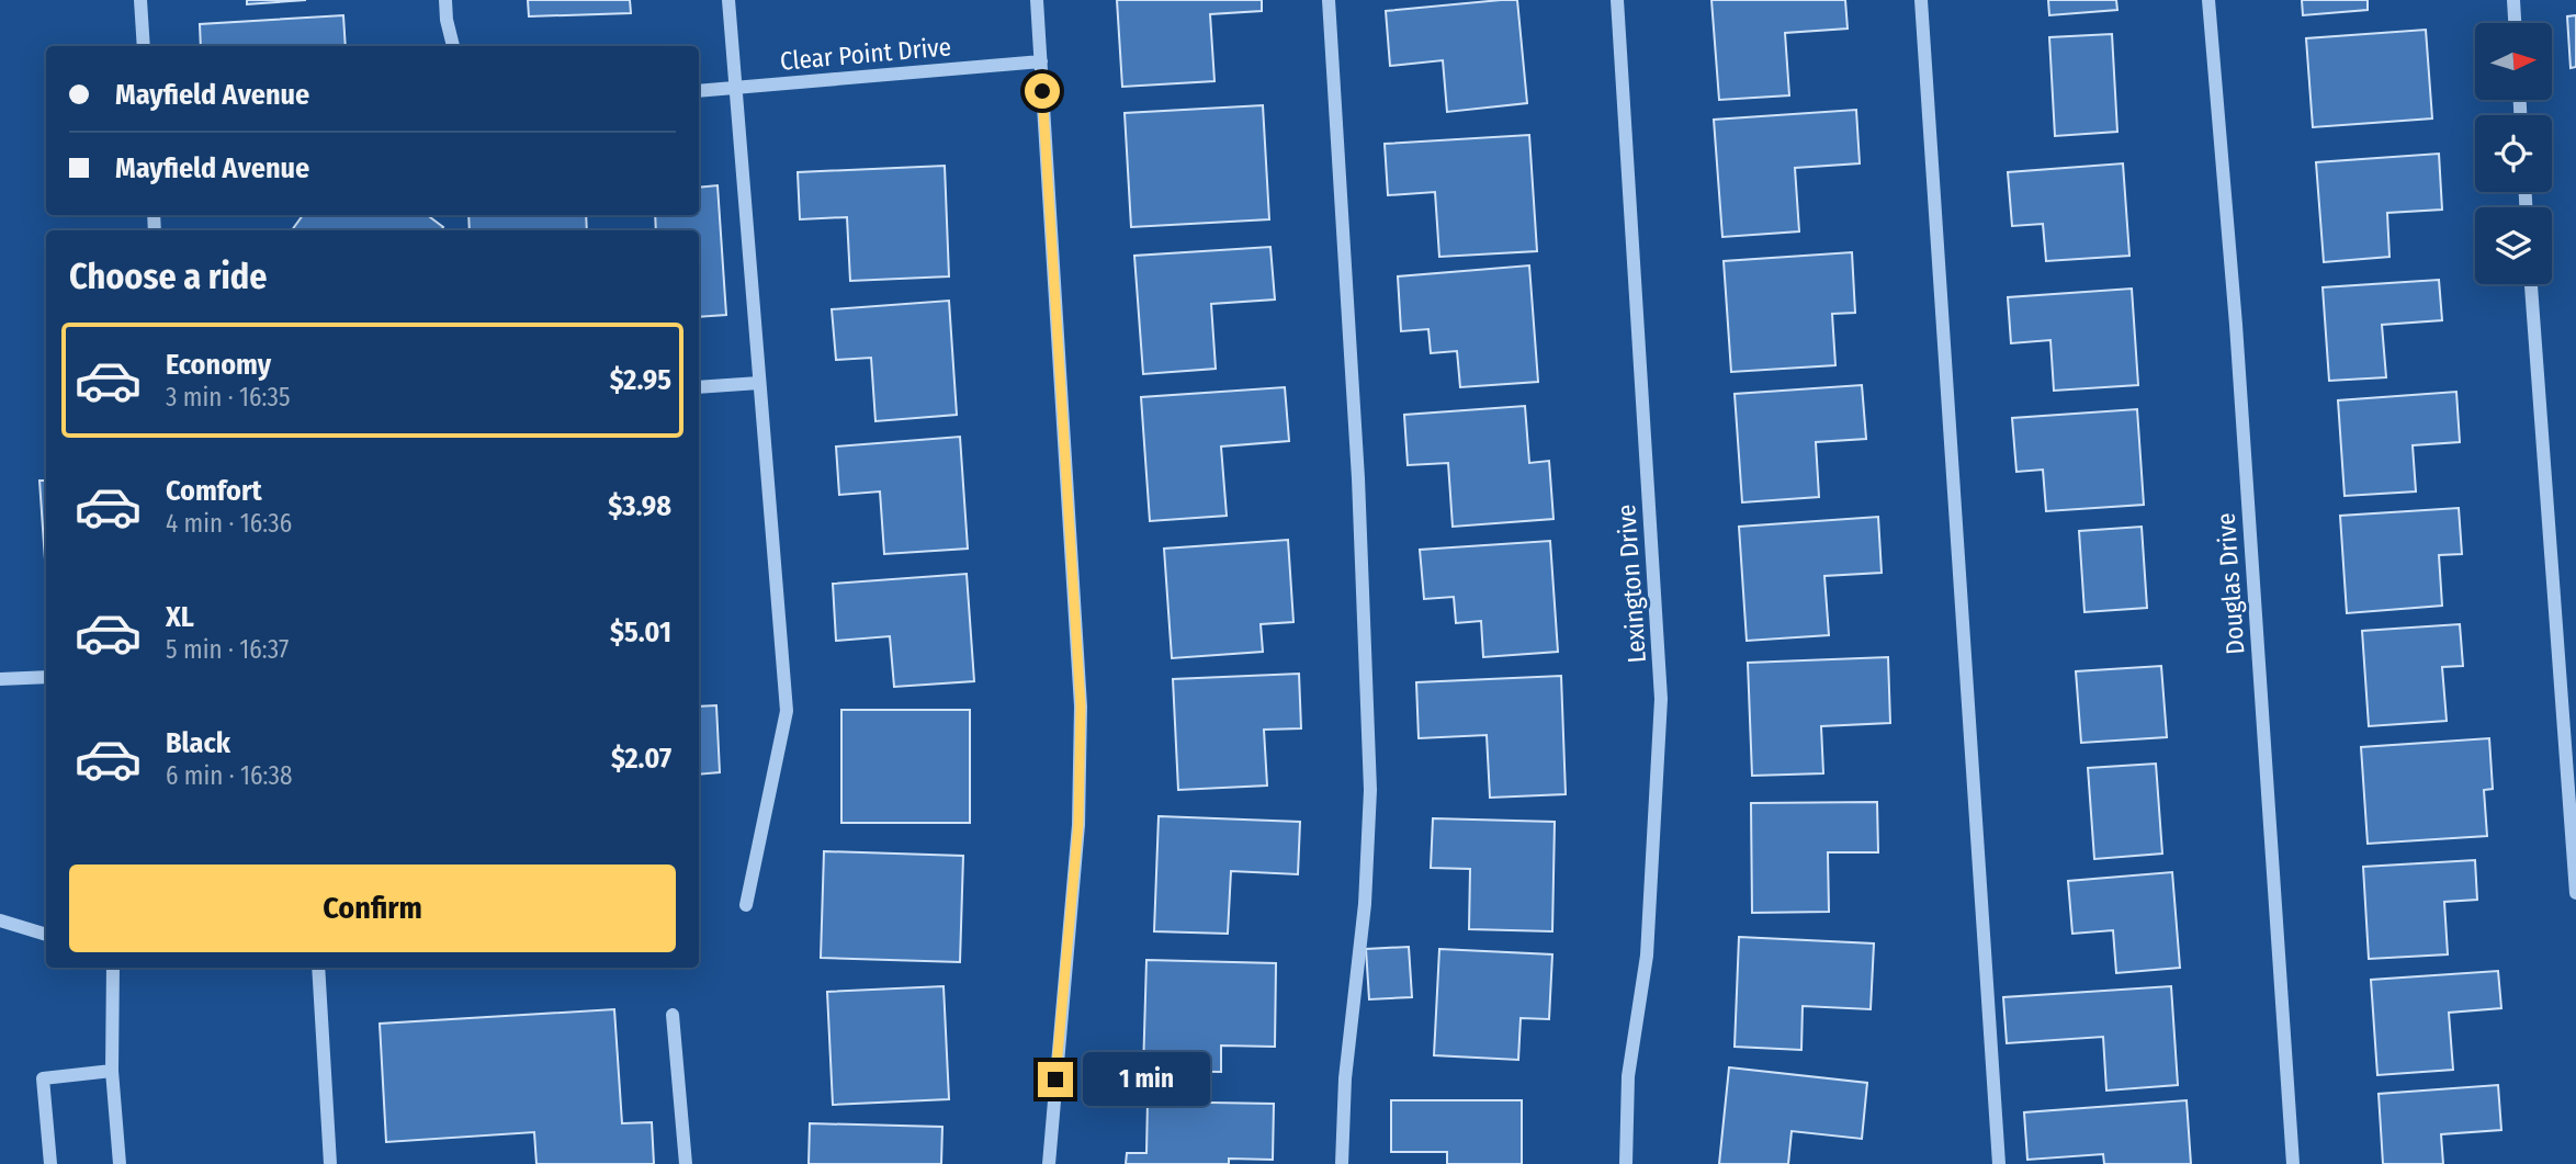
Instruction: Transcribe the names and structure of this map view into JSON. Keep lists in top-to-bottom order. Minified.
{"streets":{"street":["Clear Point Drive","Lexington Drive","Douglas Drive"]},"north":"right","page":{"banner":["Mayfield Avenue","Mayfield Avenue"],"heading":"Choose a ride","list":[{"name":"Economy","note":"3 min · 16:35","value":"$2.95"},{"name":"Comfort","note":"4 min · 16:36","value":"$3.98"},{"name":"XL","note":"5 min · 16:37","value":"$5.01"},{"name":"Black","note":"6 min · 16:38","value":"$2.07"}],"buttons":"Confirm","bubble":"1 min"}}
